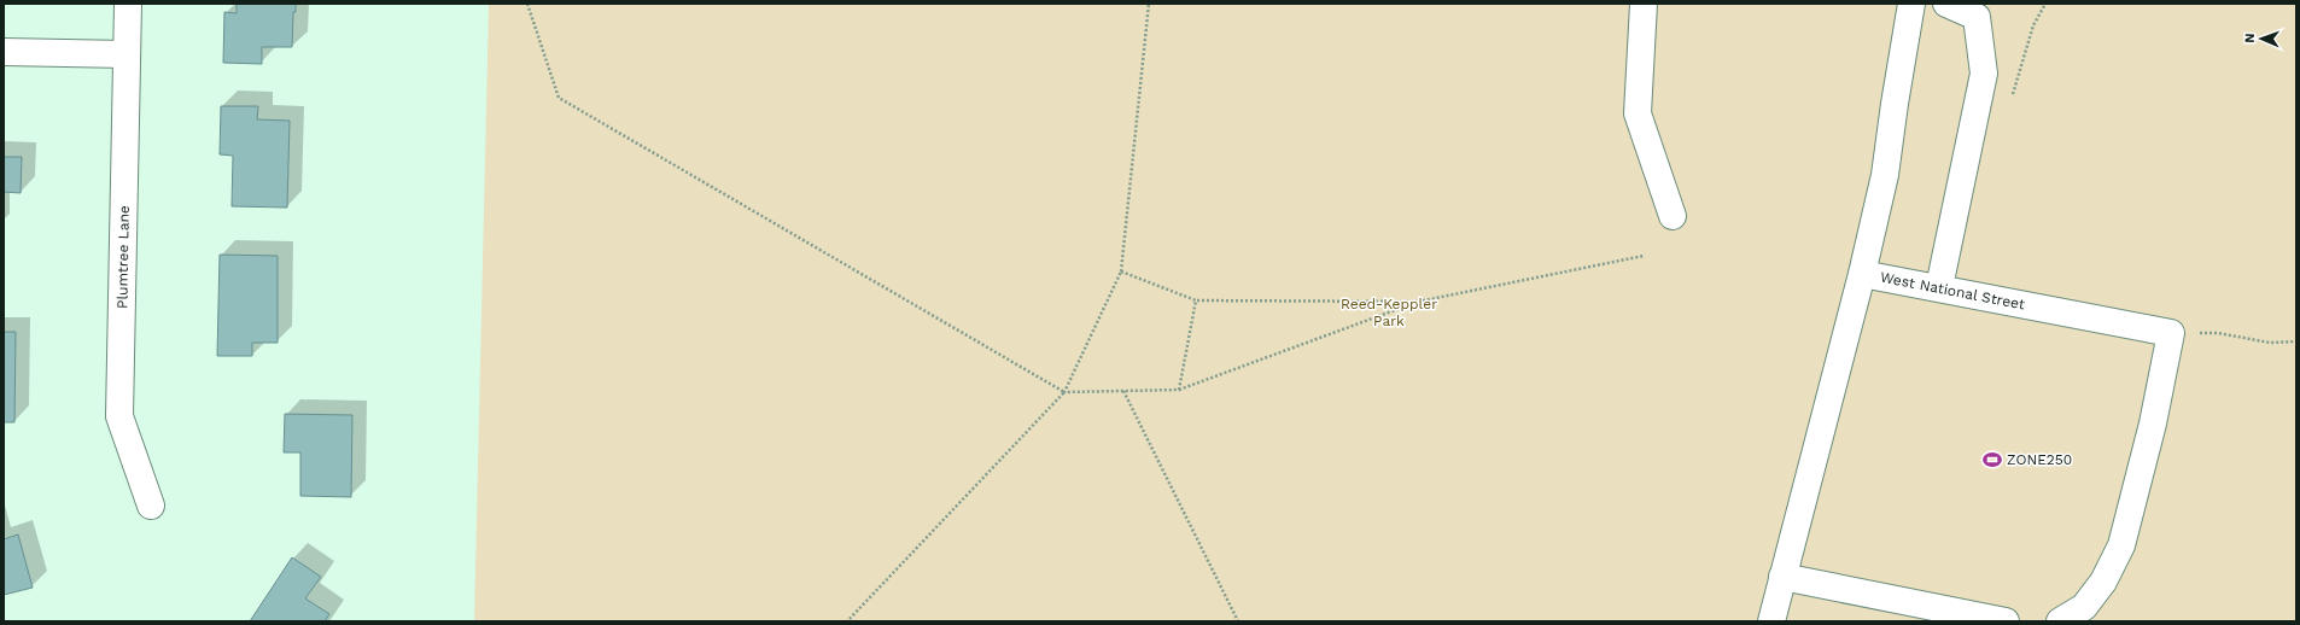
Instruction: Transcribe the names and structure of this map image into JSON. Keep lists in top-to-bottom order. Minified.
{"streets":{"street":["Plumtree Lane","West National Street"]},"parks":["Reed-Keppler Park"],"places":{"sports":["ZONE250"]},"north":"left"}
